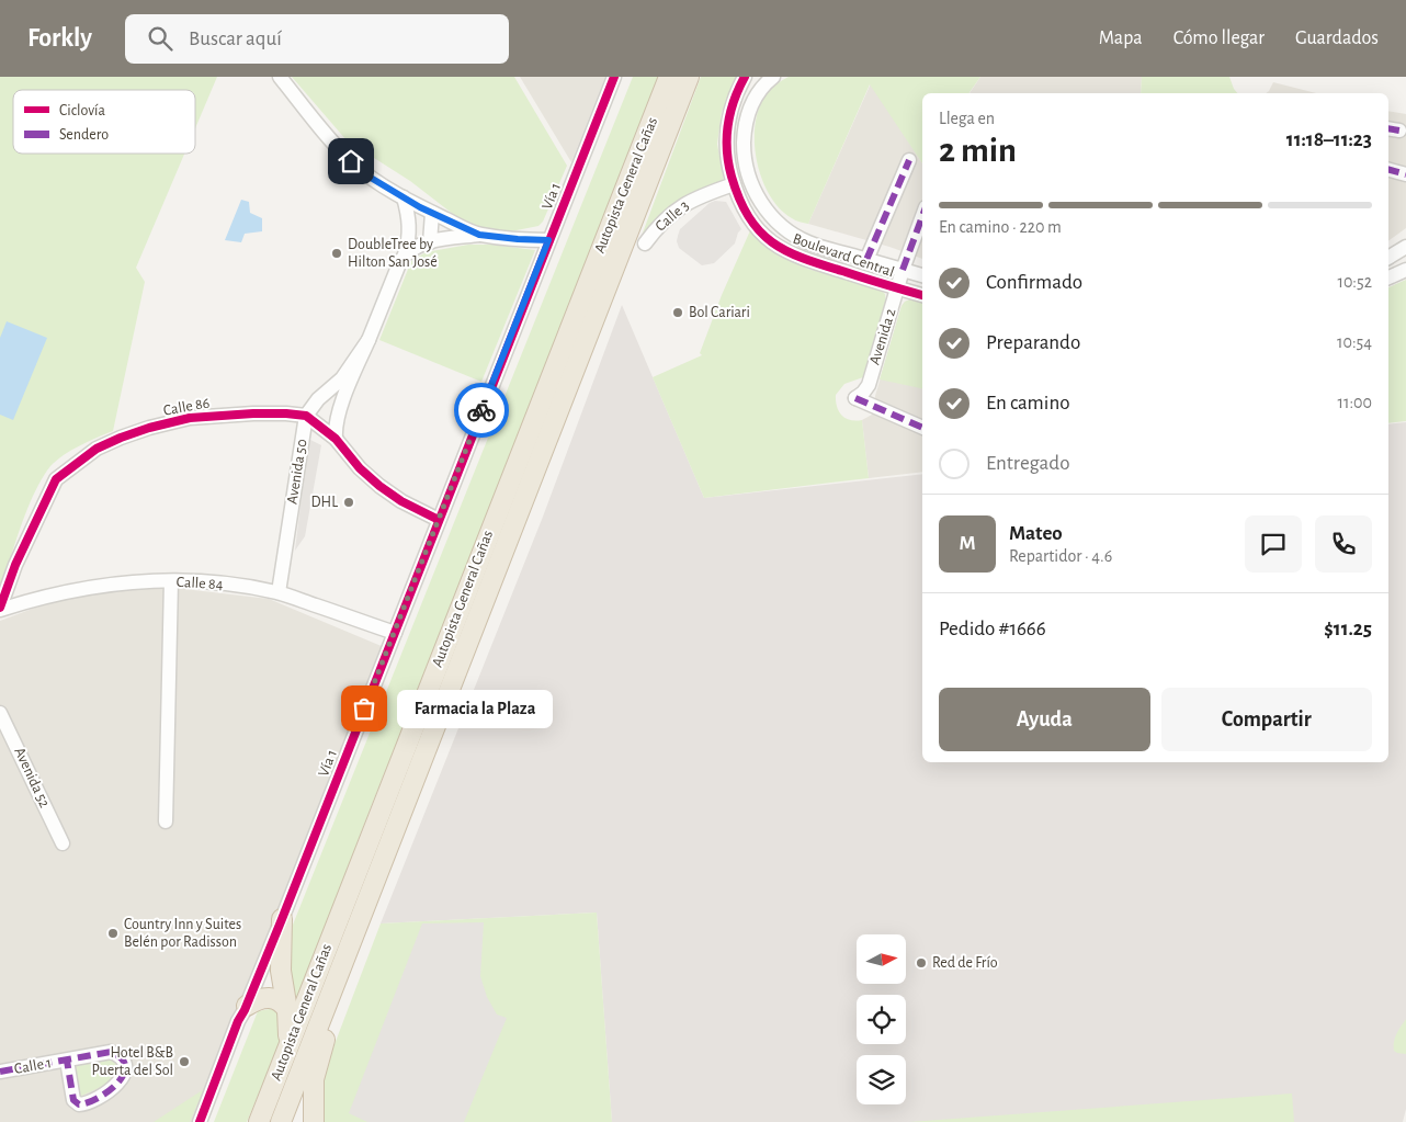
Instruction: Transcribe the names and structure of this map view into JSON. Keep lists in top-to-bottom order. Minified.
{"streets":{"highway":["Autopista General Cañas"],"street":["Vía 1","Calle 3","Boulevard Central","Avenida 2","Calle 86","Avenida 50","Calle 84","Avenida 52","Calle 1"]},"crossings":[["Vía 1","Calle 86"],["Vía 1","Calle 84"],["Calle 3","Boulevard Central"],["Boulevard Central","Avenida 2"],["Calle 86","Avenida 50"],["Calle 86","Calle 84"],["Avenida 50","Calle 84"]],"places":["DoubleTree by Hilton San José","Bol Cariari","DHL","Farmacia la Plaza","Country Inn y Suites Belén por Radisson","Red de Frío","Hotel B&B Puerta del Sol"],"legend":["Ciclovía","Sendero"],"north":"right","page":{"header":"Forkly","search":"Buscar aquí","nav":["Mapa","Cómo llegar","Guardados"],"heading":["2 min","Llega en","11:18–11:23"],"panel":["Mateo","Repartidor · 4.6","Pedido #1666","$11.25"],"bar":"En camino · 220 m","list":[["Confirmado","10:52"],["Preparando","10:54"],["En camino","11:00"],"Entregado"],"round":"M","buttons":["Ayuda","Compartir"],"bubble":"Farmacia la Plaza"}}
